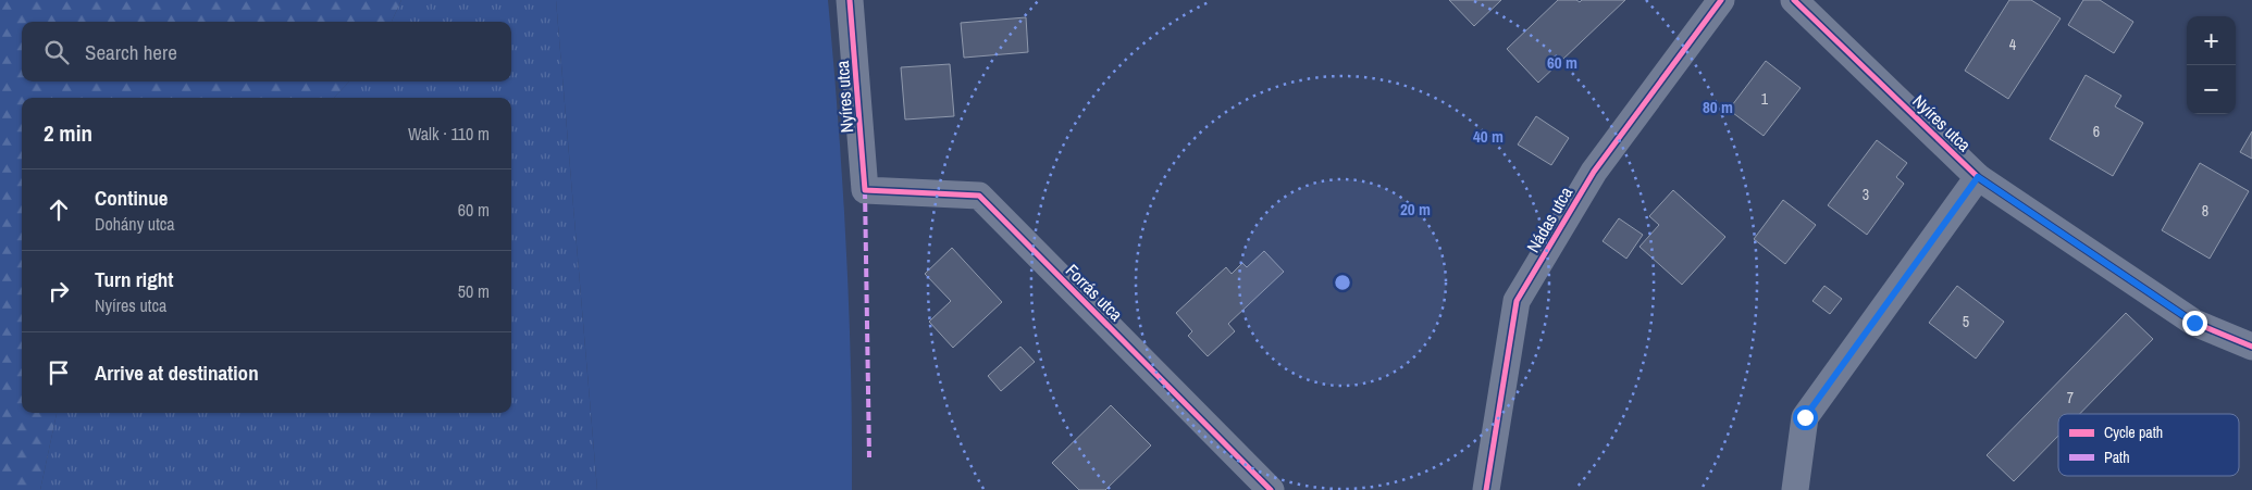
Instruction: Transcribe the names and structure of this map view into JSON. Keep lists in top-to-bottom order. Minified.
{"streets":{"street":["Nyíres utca","Nádas utca","Forrás utca"]},"crossings":[["Nyíres utca","Forrás utca"]],"house_numbers":["4","1","6","3","8","5","7"],"legend":["Cycle path","Path"],"page":{"map_buttons":["+","−"],"search":"Search here","heading":["2 min","Walk · 110 m"],"list":[["Continue","Dohány utca","60 m"],["Turn right","Nyíres utca","50 m"],"Arrive at destination"]},"rings":["60 m","80 m","40 m","20 m"]}
